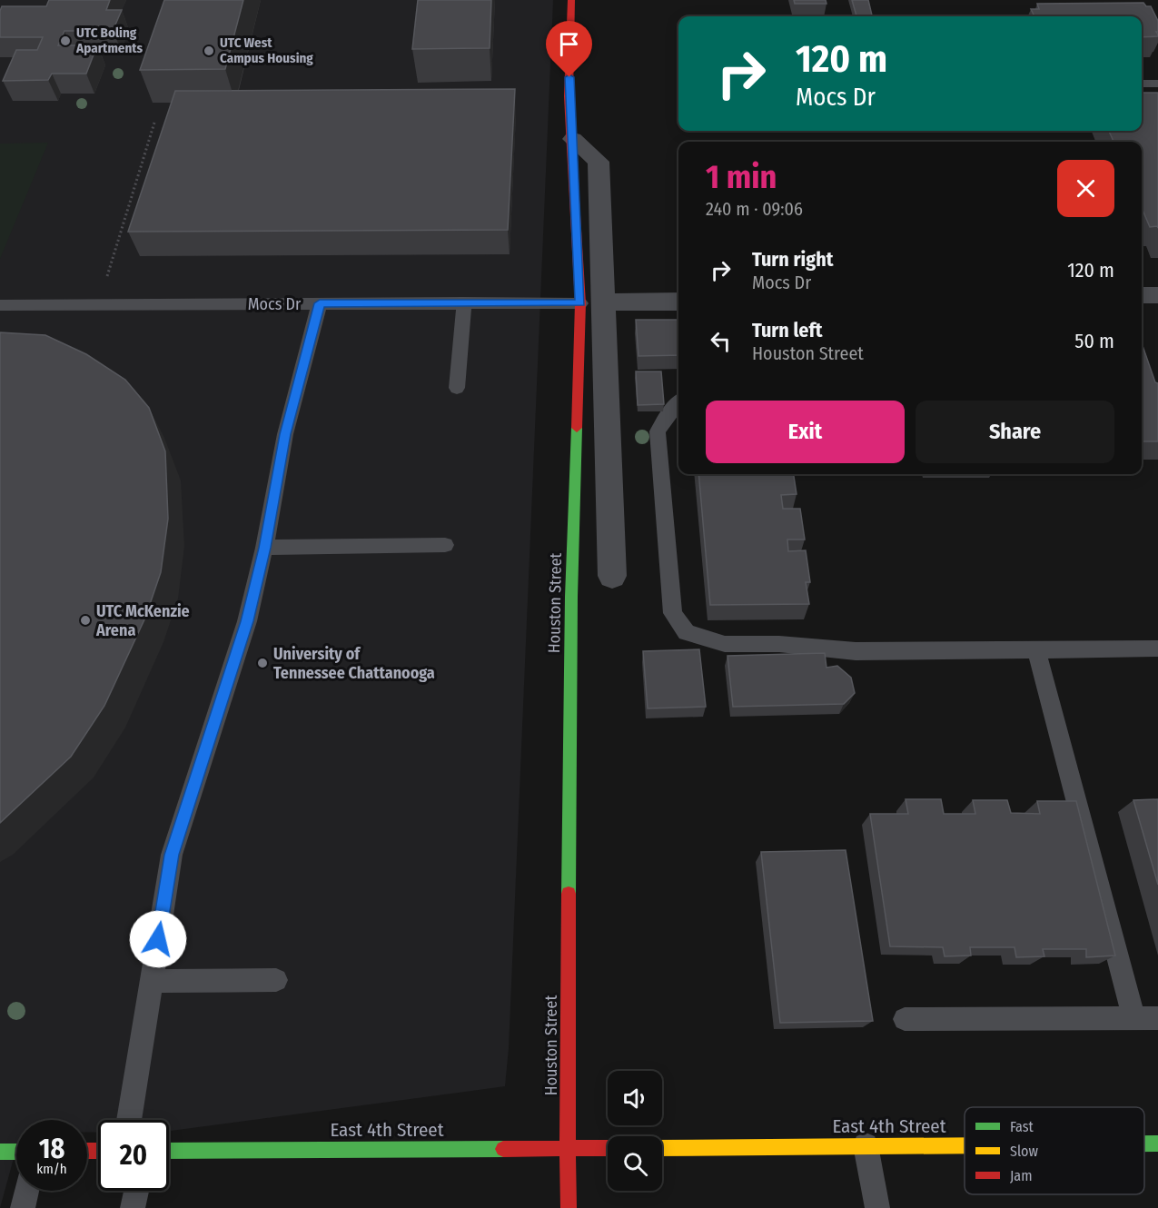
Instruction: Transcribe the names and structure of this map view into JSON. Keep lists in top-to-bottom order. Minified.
{"streets":{"street":["Houston Street","East 4th Street"],"lane":["Mocs Dr"]},"crossings":[["Mocs Dr","Houston Street"],["Houston Street","East 4th Street"]],"places":["UTC Boling Apartments","UTC West Campus Housing","UTC McKenzie Arena","University of Tennessee Chattanooga"],"legend":["Fast","Slow","Jam"],"page":{"turn":["120 m","Mocs Dr"],"heading":["1 min","240 m · 09:06"],"list":[{"name":"Turn right","note":"Mocs Dr","value":"120 m"},{"name":"Turn left","note":"Houston Street","value":"50 m"}],"buttons":["Exit","Share"],"speed":"18 km/h","limit":"20"}}
